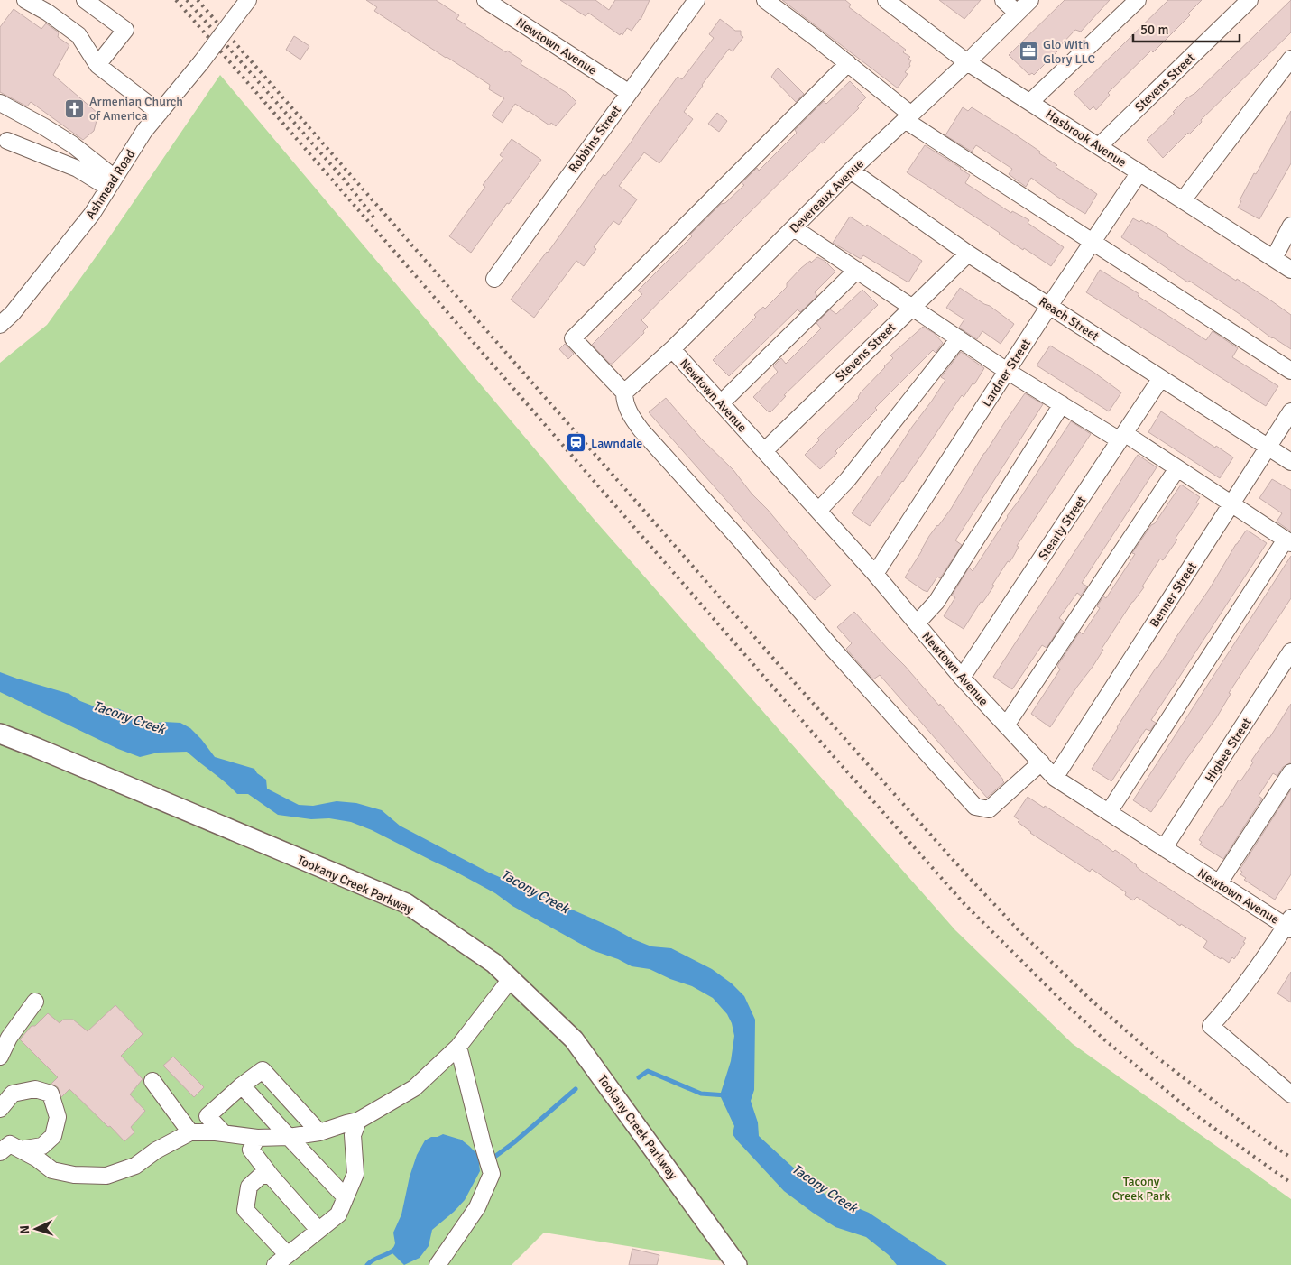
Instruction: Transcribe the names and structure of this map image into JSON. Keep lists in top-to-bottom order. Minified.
{"streets":{"main road":["Tookany Creek Parkway"],"street":["Newtown Avenue","Stevens Street","Hasbrook Avenue","Robbins Street","Ashmead Road","Devereaux Avenue","Reach Street","Lardner Street","Stearly Street","Benner Street","Higbee Street"]},"crossings":[["Newtown Avenue","Stevens Street"],["Newtown Avenue","Robbins Street"],["Newtown Avenue","Devereaux Avenue"],["Newtown Avenue","Lardner Street"],["Newtown Avenue","Stearly Street"],["Newtown Avenue","Benner Street"],["Newtown Avenue","Higbee Street"],["Stevens Street","Hasbrook Avenue"],["Stevens Street","Reach Street"],["Hasbrook Avenue","Devereaux Avenue"],["Hasbrook Avenue","Lardner Street"],["Devereaux Avenue","Reach Street"],["Reach Street","Lardner Street"],["Reach Street","Stearly Street"],["Reach Street","Benner Street"]],"water":["Tacony Creek"],"parks":["Tacony Creek Park"],"places":{"office":["Glo With Glory LLC"],"church":["Armenian Church of America"],"station":["Lawndale"]},"scale_bar":"50 m","north":"left"}
